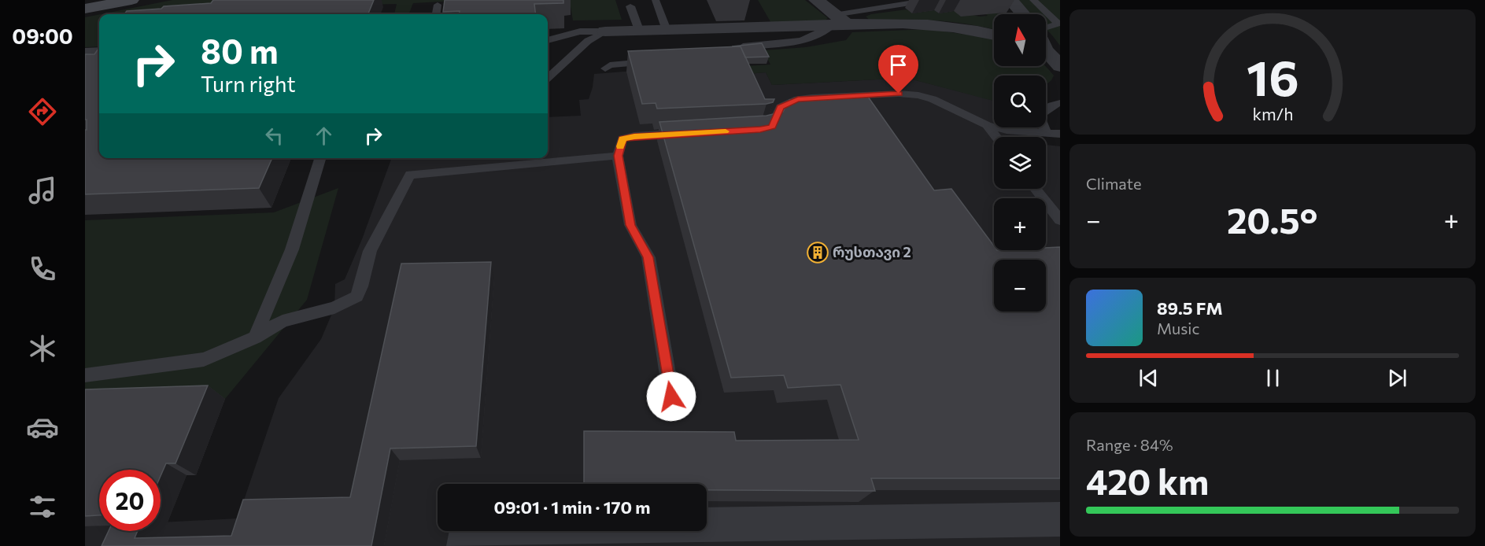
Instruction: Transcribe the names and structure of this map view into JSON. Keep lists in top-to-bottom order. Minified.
{"places":{"building":["რუსთავი 2"]},"north":"top","page":{"tabs":"09:00","map_buttons":["+","−"],"turn":["80 m","Turn right"],"tile":["Climate",["Range · 84%","420 km"]],"heat":["−","20.5°","+"],"song":["89.5 FM","Music"],"limit":"20","trip":"09:01 · 1 min · 170 m","gauge":["16","km/h"]}}
